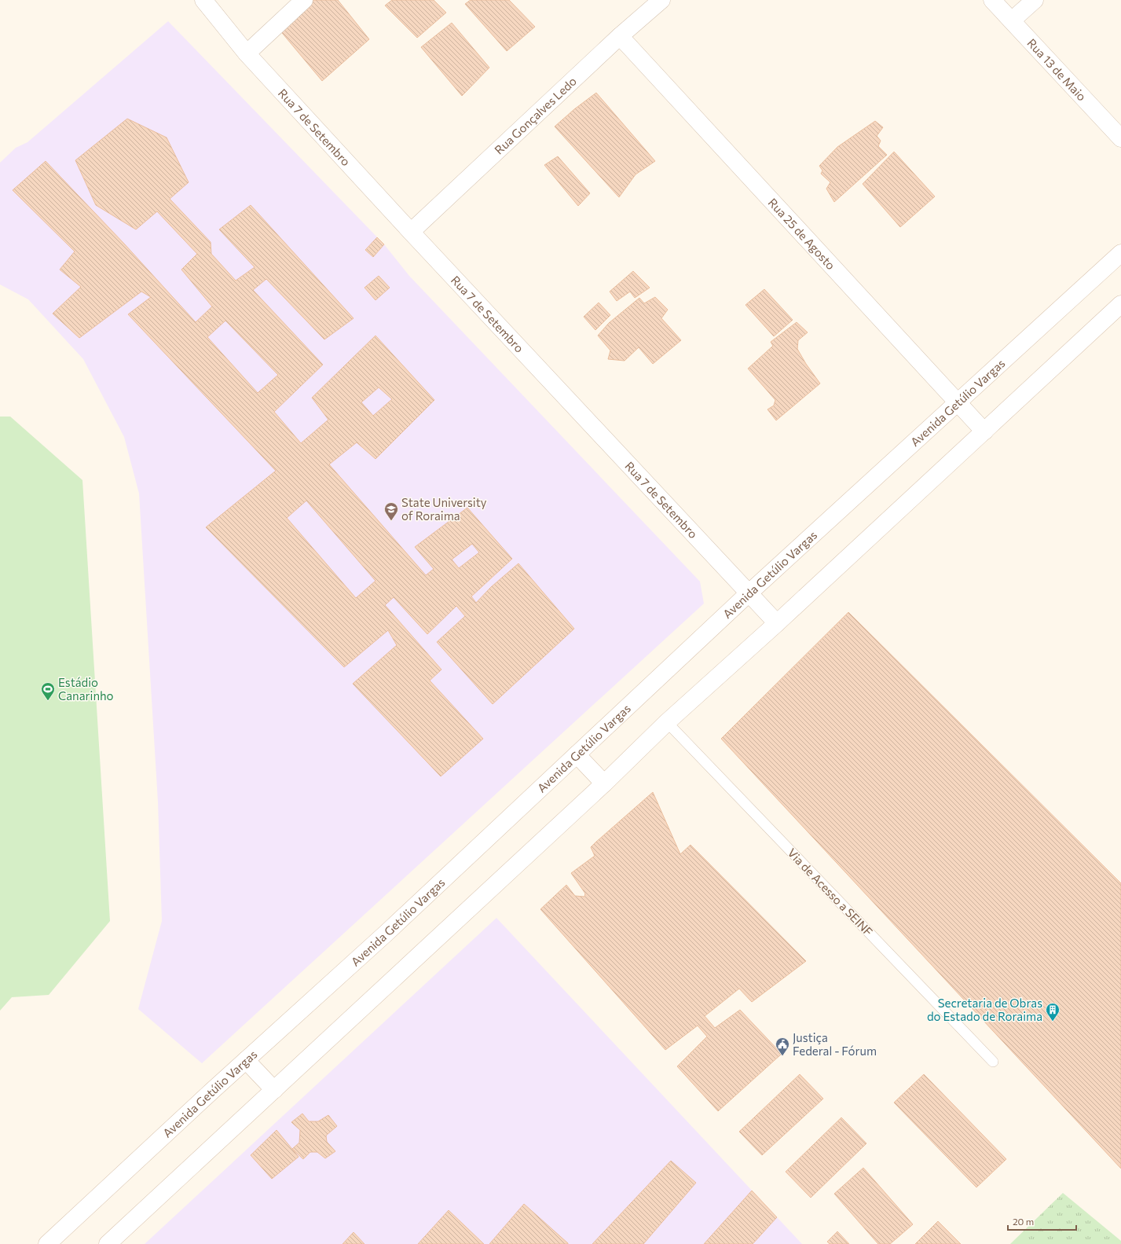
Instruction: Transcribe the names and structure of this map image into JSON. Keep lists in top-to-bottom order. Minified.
{"streets":{"main road":["Rua 13 de Maio","Rua Gonçalves Ledo","Rua 7 de Setembro","Rua 25 de Agosto","Avenida Getúlio Vargas"],"lane":["Via de Acesso a SEINF"]},"crossings":[["Rua Gonçalves Ledo","Rua 7 de Setembro"],["Rua Gonçalves Ledo","Rua 25 de Agosto"],["Rua 7 de Setembro","Avenida Getúlio Vargas"],["Rua 25 de Agosto","Avenida Getúlio Vargas"]],"places":{"school or university":["State University of Roraima"],"sports":["Estádio Canarinho"],"building":["Secretaria de Obras do Estado de Roraima"],"public building":["Justiça Federal - Fórum"]},"scale_bar":"20 m"}
